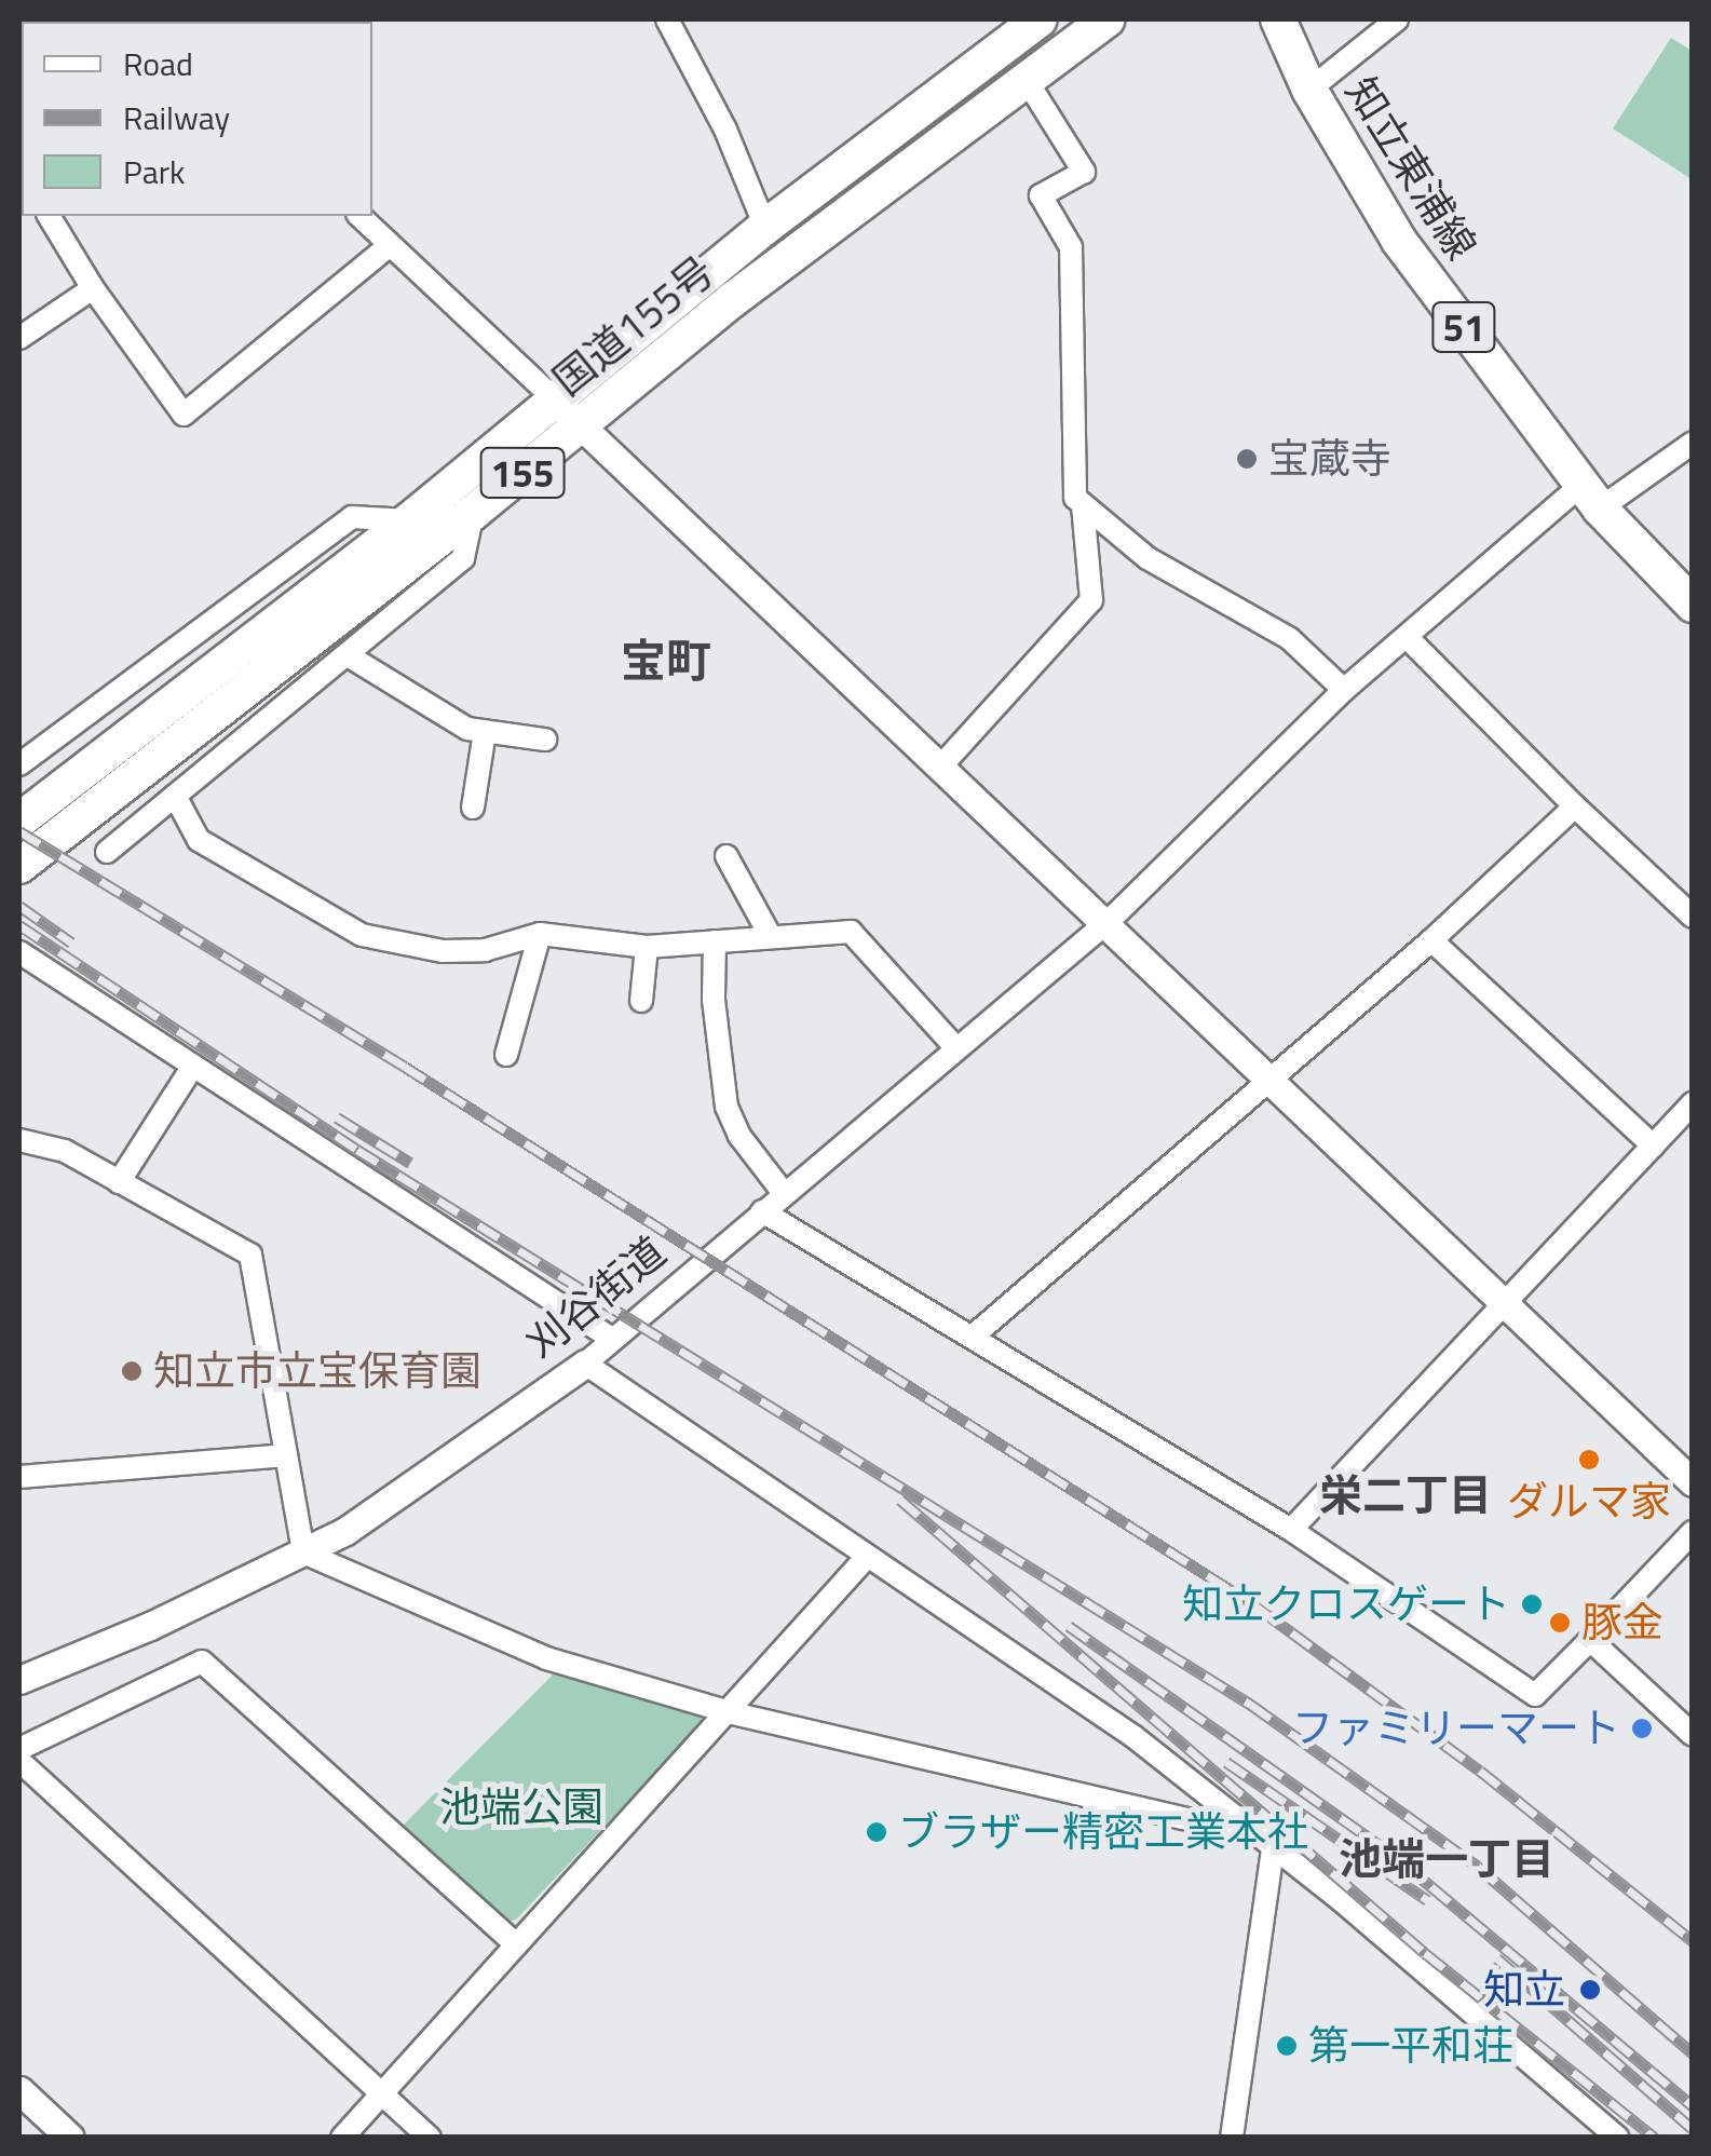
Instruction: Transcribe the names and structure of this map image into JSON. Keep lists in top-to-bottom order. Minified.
{"streets":{"main road":["知立東浦線","国道155号","51","155"],"street":["刈谷街道"]},"crossings":[["知立東浦線","刈谷街道"]],"districts":["宝町","栄二丁目","池端一丁目"],"parks":["池端公園"],"places":["宝蔵寺","知立市立宝保育園","ダルマ家","知立クロスゲート","豚金","ファミリーマート","ブラザー精密工業本社","知立","第一平和荘"],"legend":["Road","Railway","Park"]}
